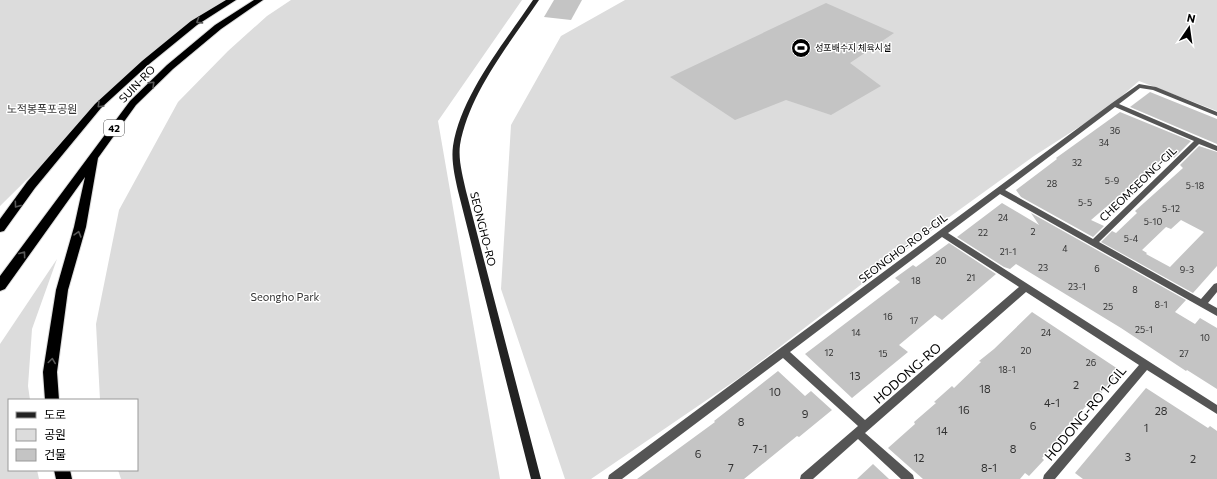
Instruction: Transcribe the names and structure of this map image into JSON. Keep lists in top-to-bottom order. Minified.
{"streets":{"highway":["SUIN-RO","42"],"street":["CHEOMSEONG-GIL","SEONGHO-RO","SEONGHO-RO 8-GIL","HODONG-RO","HODONG-RO 1-GIL"]},"parks":["노적봉폭포공원","Seongho Park"],"places":{"sports":["성포배수지 체육시설"]},"house_numbers":["36","34","32","5-9","28","5-18","5-5","5-12","24","5-10","2","22","5-4","4","21-1","20","23","6","9-3","21","18","23-1","8","8-1","25","16","17","25-1","14","24","10","20","12","15","27","26","18-1","13","2","18","10","4-1","16","28","9","8","6","1","14","7-1","8","6","3","12","2","7","8-1"],"legend":["도로","공원","건물"],"north":"top"}
